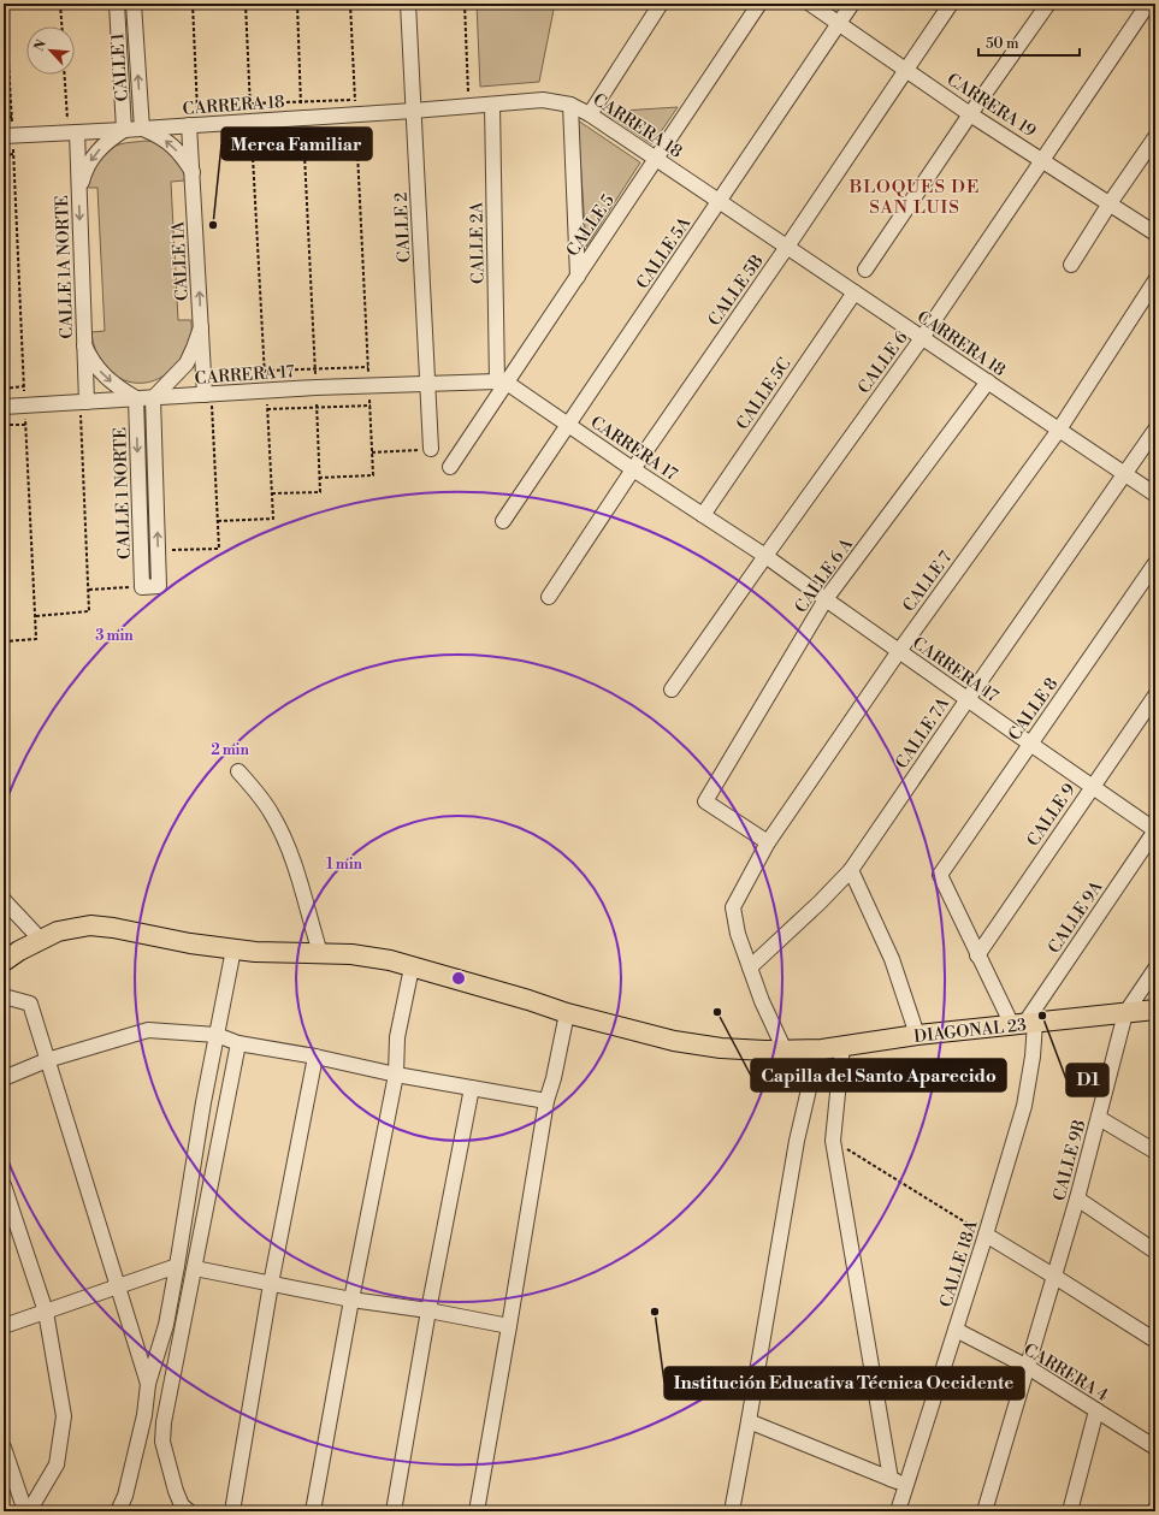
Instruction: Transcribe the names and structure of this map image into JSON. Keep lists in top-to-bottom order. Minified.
{"streets":{"main road":["DIAGONAL 23"],"street":["CALLE 1","CARRERA 18","CARRERA 19","CALLE 5","CALLE 2","CALLE 2A","CALLE 5A","CALLE 1A","CALLE 1A NORTE","CALLE 5B","CALLE 6","CARRERA 17","CALLE 5C","CALLE 1 NORTE","CALLE 6 A","CALLE 7","CALLE 8","CALLE 7A","CALLE 9","CALLE 9A","CALLE 9B","CALLE 18A","CARRERA 4"]},"crossings":[["CALLE 1","CARRERA 18"],["CARRERA 18","CALLE 5"],["CARRERA 18","CALLE 2"],["CARRERA 18","CALLE 2A"],["CARRERA 18","CALLE 5A"],["CARRERA 18","CALLE 1A"],["CARRERA 18","CALLE 1A NORTE"],["CARRERA 18","CALLE 5B"],["CARRERA 18","CALLE 6"],["CARRERA 18","CALLE 5C"],["CARRERA 18","CALLE 6 A"],["CARRERA 18","CALLE 7"],["CARRERA 18","CALLE 7A"],["CARRERA 19","CALLE 5A"],["CARRERA 19","CALLE 5B"],["CARRERA 19","CALLE 6"],["CALLE 5","CALLE 2A"],["CALLE 5","CARRERA 17"],["CALLE 2","CARRERA 17"],["CALLE 2A","CARRERA 17"],["CALLE 5A","CARRERA 17"],["CALLE 1A","CARRERA 17"],["CALLE 1A NORTE","CARRERA 17"],["CALLE 5B","CARRERA 17"],["CALLE 6","CARRERA 17"],["CARRERA 17","CALLE 5C"],["CARRERA 17","CALLE 1 NORTE"],["CARRERA 17","CALLE 6 A"],["CARRERA 17","CALLE 7"],["CARRERA 17","CALLE 8"],["CARRERA 17","CALLE 7A"],["CARRERA 17","CALLE 9"],["CARRERA 17","CALLE 9A"],["CALLE 6 A","CALLE 7"],["CALLE 7","CALLE 7A"],["CALLE 8","CALLE 9"],["CALLE 9A","DIAGONAL 23"],["CALLE 9A","CALLE 18A"],["DIAGONAL 23","CALLE 9B"],["DIAGONAL 23","CALLE 18A"],["CALLE 9B","CARRERA 4"],["CALLE 18A","CARRERA 4"]],"one_way":["CALLE 1A","CALLE 1A NORTE"],"districts":["BLOQUES DE SAN LUIS"],"places":["Merca Familiar","Capilla del Santo Aparecido","D1","Institución Educativa Técnica Occidente"],"scale_bar":"50 m","north":"top left","rings":["3 min","2 min","1 min"]}
